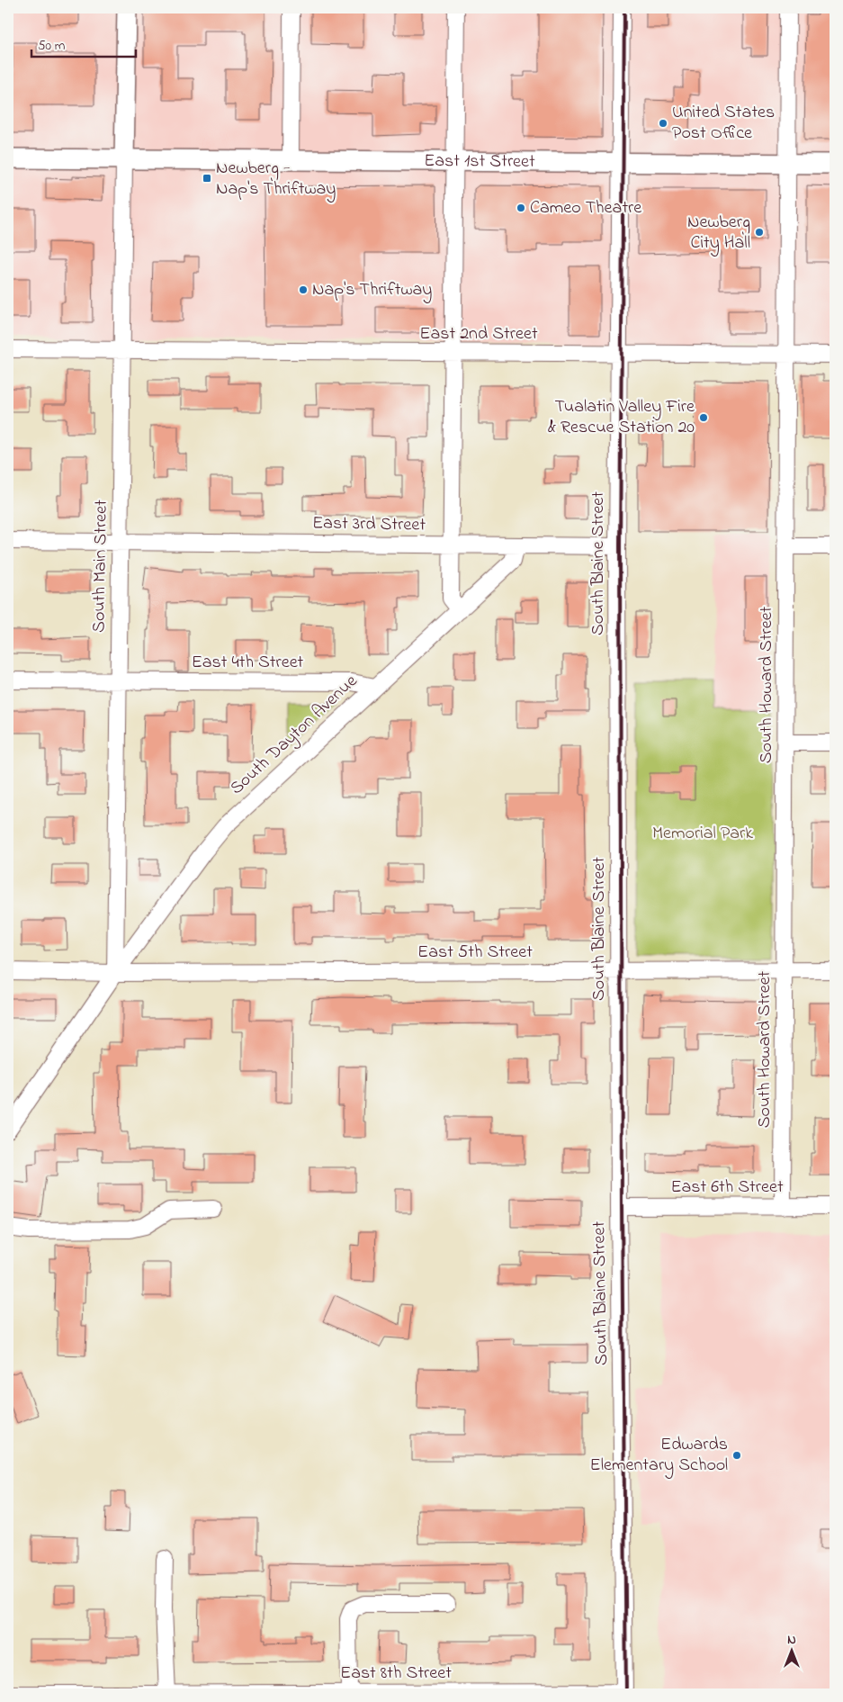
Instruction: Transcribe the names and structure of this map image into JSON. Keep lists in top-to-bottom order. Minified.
{"streets":{"main road":["East 1st Street"],"street":["East 2nd Street","East 3rd Street","South Blaine Street","South Main Street","East 4th Street","South Howard Street","South Dayton Avenue","East 5th Street","East 6th Street","East 8th Street"]},"crossings":[["East 1st Street","South Blaine Street"],["East 1st Street","South Main Street"],["East 1st Street","South Howard Street"],["East 2nd Street","South Blaine Street"],["East 2nd Street","South Main Street"],["East 2nd Street","South Howard Street"],["East 3rd Street","South Blaine Street"],["East 3rd Street","South Main Street"],["East 3rd Street","South Dayton Avenue"],["South Blaine Street","East 5th Street"],["South Blaine Street","East 6th Street"],["South Blaine Street","East 8th Street"],["South Main Street","East 4th Street"],["South Main Street","South Dayton Avenue"],["South Main Street","East 5th Street"],["East 4th Street","South Dayton Avenue"],["South Howard Street","East 5th Street"],["South Howard Street","East 6th Street"],["South Dayton Avenue","East 5th Street"]],"parks":["Memorial Park"],"places":{"other":["United States Post Office","Cameo Theatre","Newberg City Hall","Nap's Thriftway","Tualatin Valley Fire & Rescue Station 20","Edwards Elementary School"],"transit":["Newberg - Nap's Thriftway"]},"scale_bar":"50 m","north":"top"}
